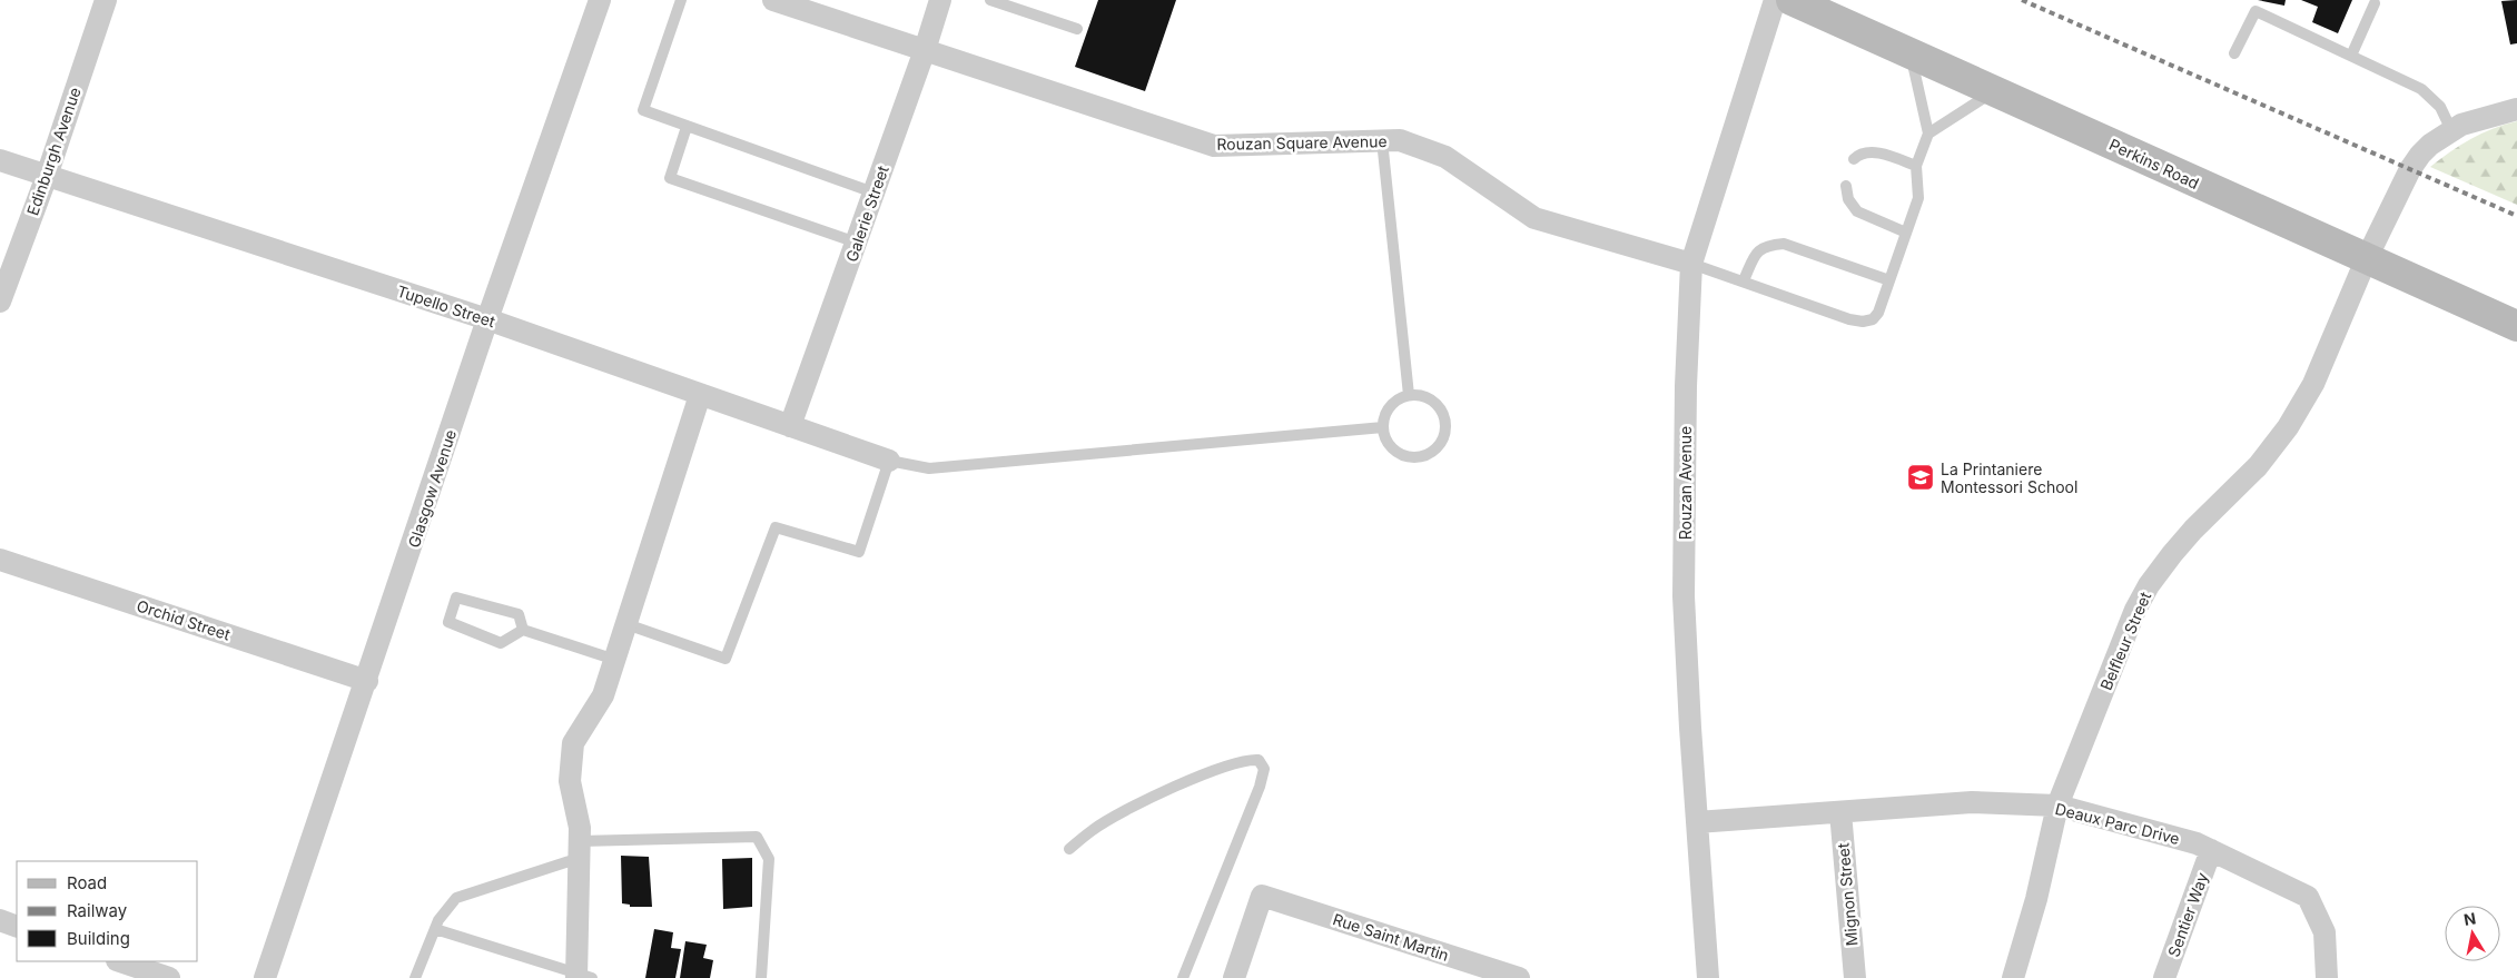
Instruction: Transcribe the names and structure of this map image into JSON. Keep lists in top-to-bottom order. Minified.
{"streets":{"main road":["Perkins Road"],"street":["Rouzan Square Avenue","Edinburgh Avenue","Galerie Street","Tupello Street","Rouzan Avenue","Glasgow Avenue","Orchid Street","Belfleur Street","Deaux Parc Drive","Mignon Street","Sentier Way","Rue Saint Martin"]},"crossings":[["Rouzan Square Avenue","Galerie Street"],["Rouzan Square Avenue","Rouzan Avenue"],["Edinburgh Avenue","Tupello Street"],["Perkins Road","Belfleur Street"],["Galerie Street","Tupello Street"],["Tupello Street","Glasgow Avenue"],["Rouzan Avenue","Deaux Parc Drive"],["Glasgow Avenue","Orchid Street"],["Belfleur Street","Deaux Parc Drive"],["Deaux Parc Drive","Mignon Street"],["Deaux Parc Drive","Sentier Way"]],"places":{"school or university":["La Printaniere Montessori School"]},"legend":["Road","Railway","Building"],"north":"top"}
